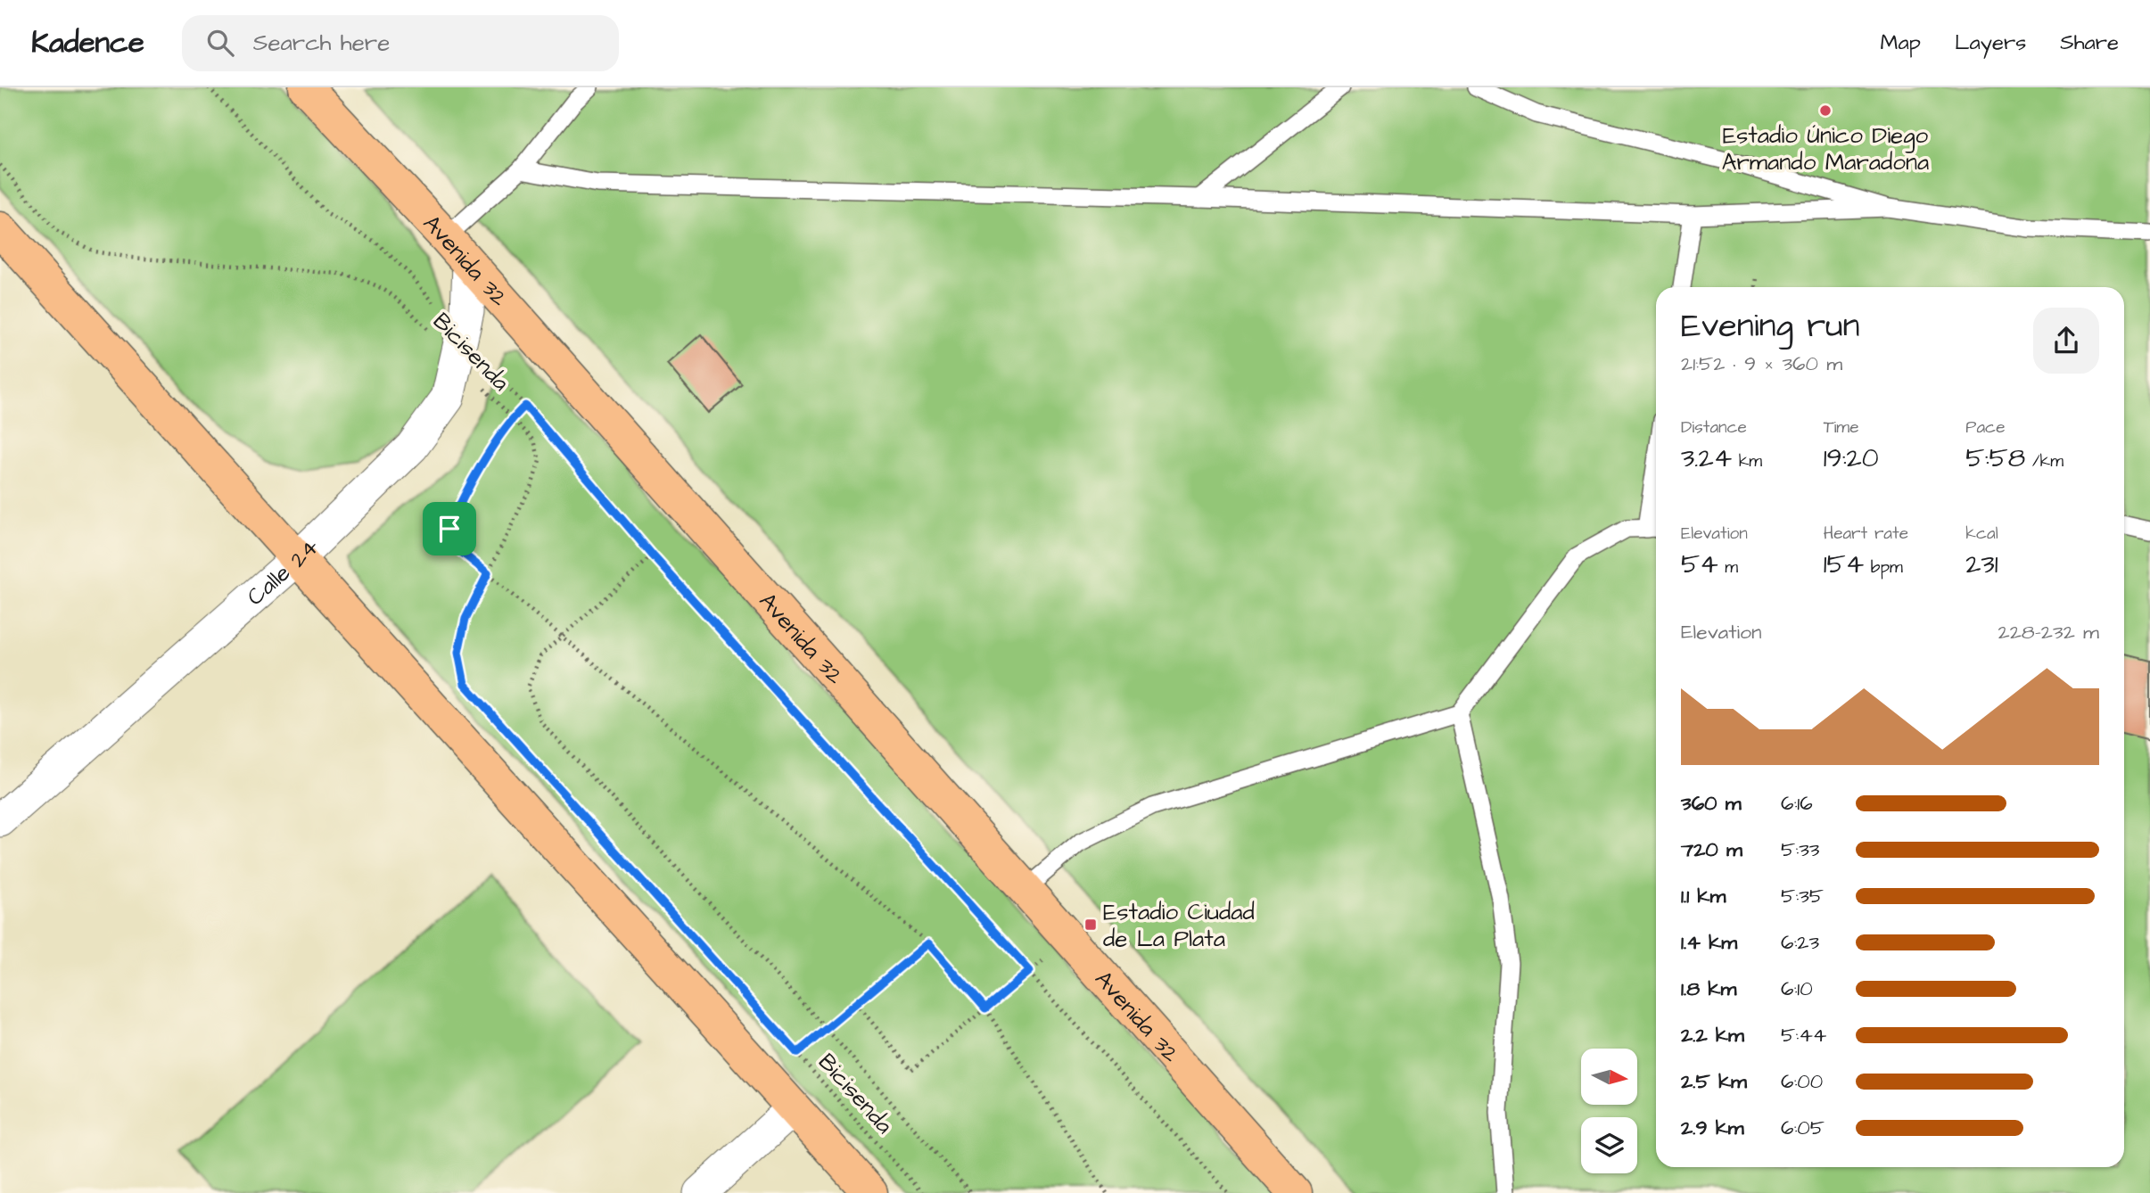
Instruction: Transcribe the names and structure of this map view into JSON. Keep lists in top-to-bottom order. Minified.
{"streets":{"highway":["Avenida 32"],"street":["Calle 24"],"path":["Bicisenda"]},"crossings":[["Avenida 32","Calle 24"],["Bicisenda","Calle 24"]],"places":{"other":["Estadio Único Diego Armando Maradona"],"transit":["Estadio Ciudad de La Plata"]},"north":"right","page":{"header":"Kadence","search":"Search here","nav":["Map","Layers","Share"],"heading":["Evening run","21:52 · 9 × 360 m"],"stats":[["Distance","3.24 km"],["Time","19:20"],["Pace","5:58 /km"],["Elevation","54 m"],["Heart rate","154 bpm"],["kcal","231"]],"chart":["Elevation","228–232 m"],"list":[{"name":"360 m","note":"6:16"},{"name":"720 m","note":"5:33"},{"name":"1.1 km","note":"5:35"},{"name":"1.4 km","note":"6:23"},{"name":"1.8 km","note":"6:10"},{"name":"2.2 km","note":"5:44"},{"name":"2.5 km","note":"6:00"},{"name":"2.9 km","note":"6:05"}]}}
